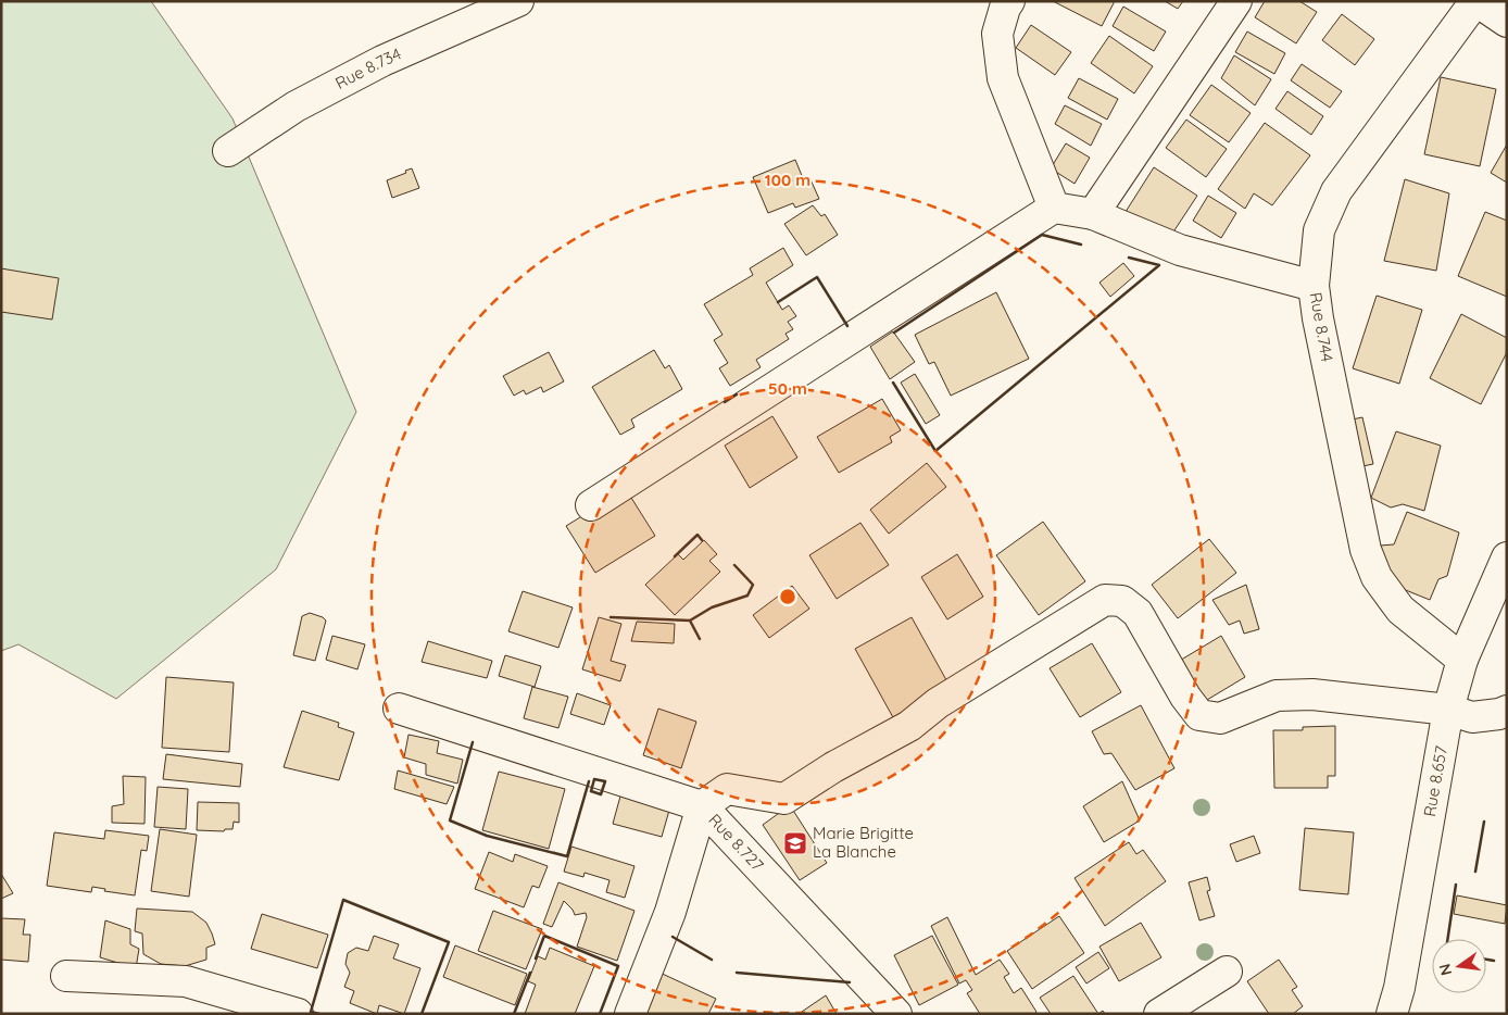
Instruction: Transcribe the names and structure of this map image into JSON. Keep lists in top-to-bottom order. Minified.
{"streets":{"street":["Rue 8.734","Rue 8.744","Rue 8.657","Rue 8.727"]},"crossings":[["Rue 8.744","Rue 8.657"]],"places":{"school or university":["Marie Brigitte La Blanche"]},"north":"left","rings":["100 m","50 m"]}
